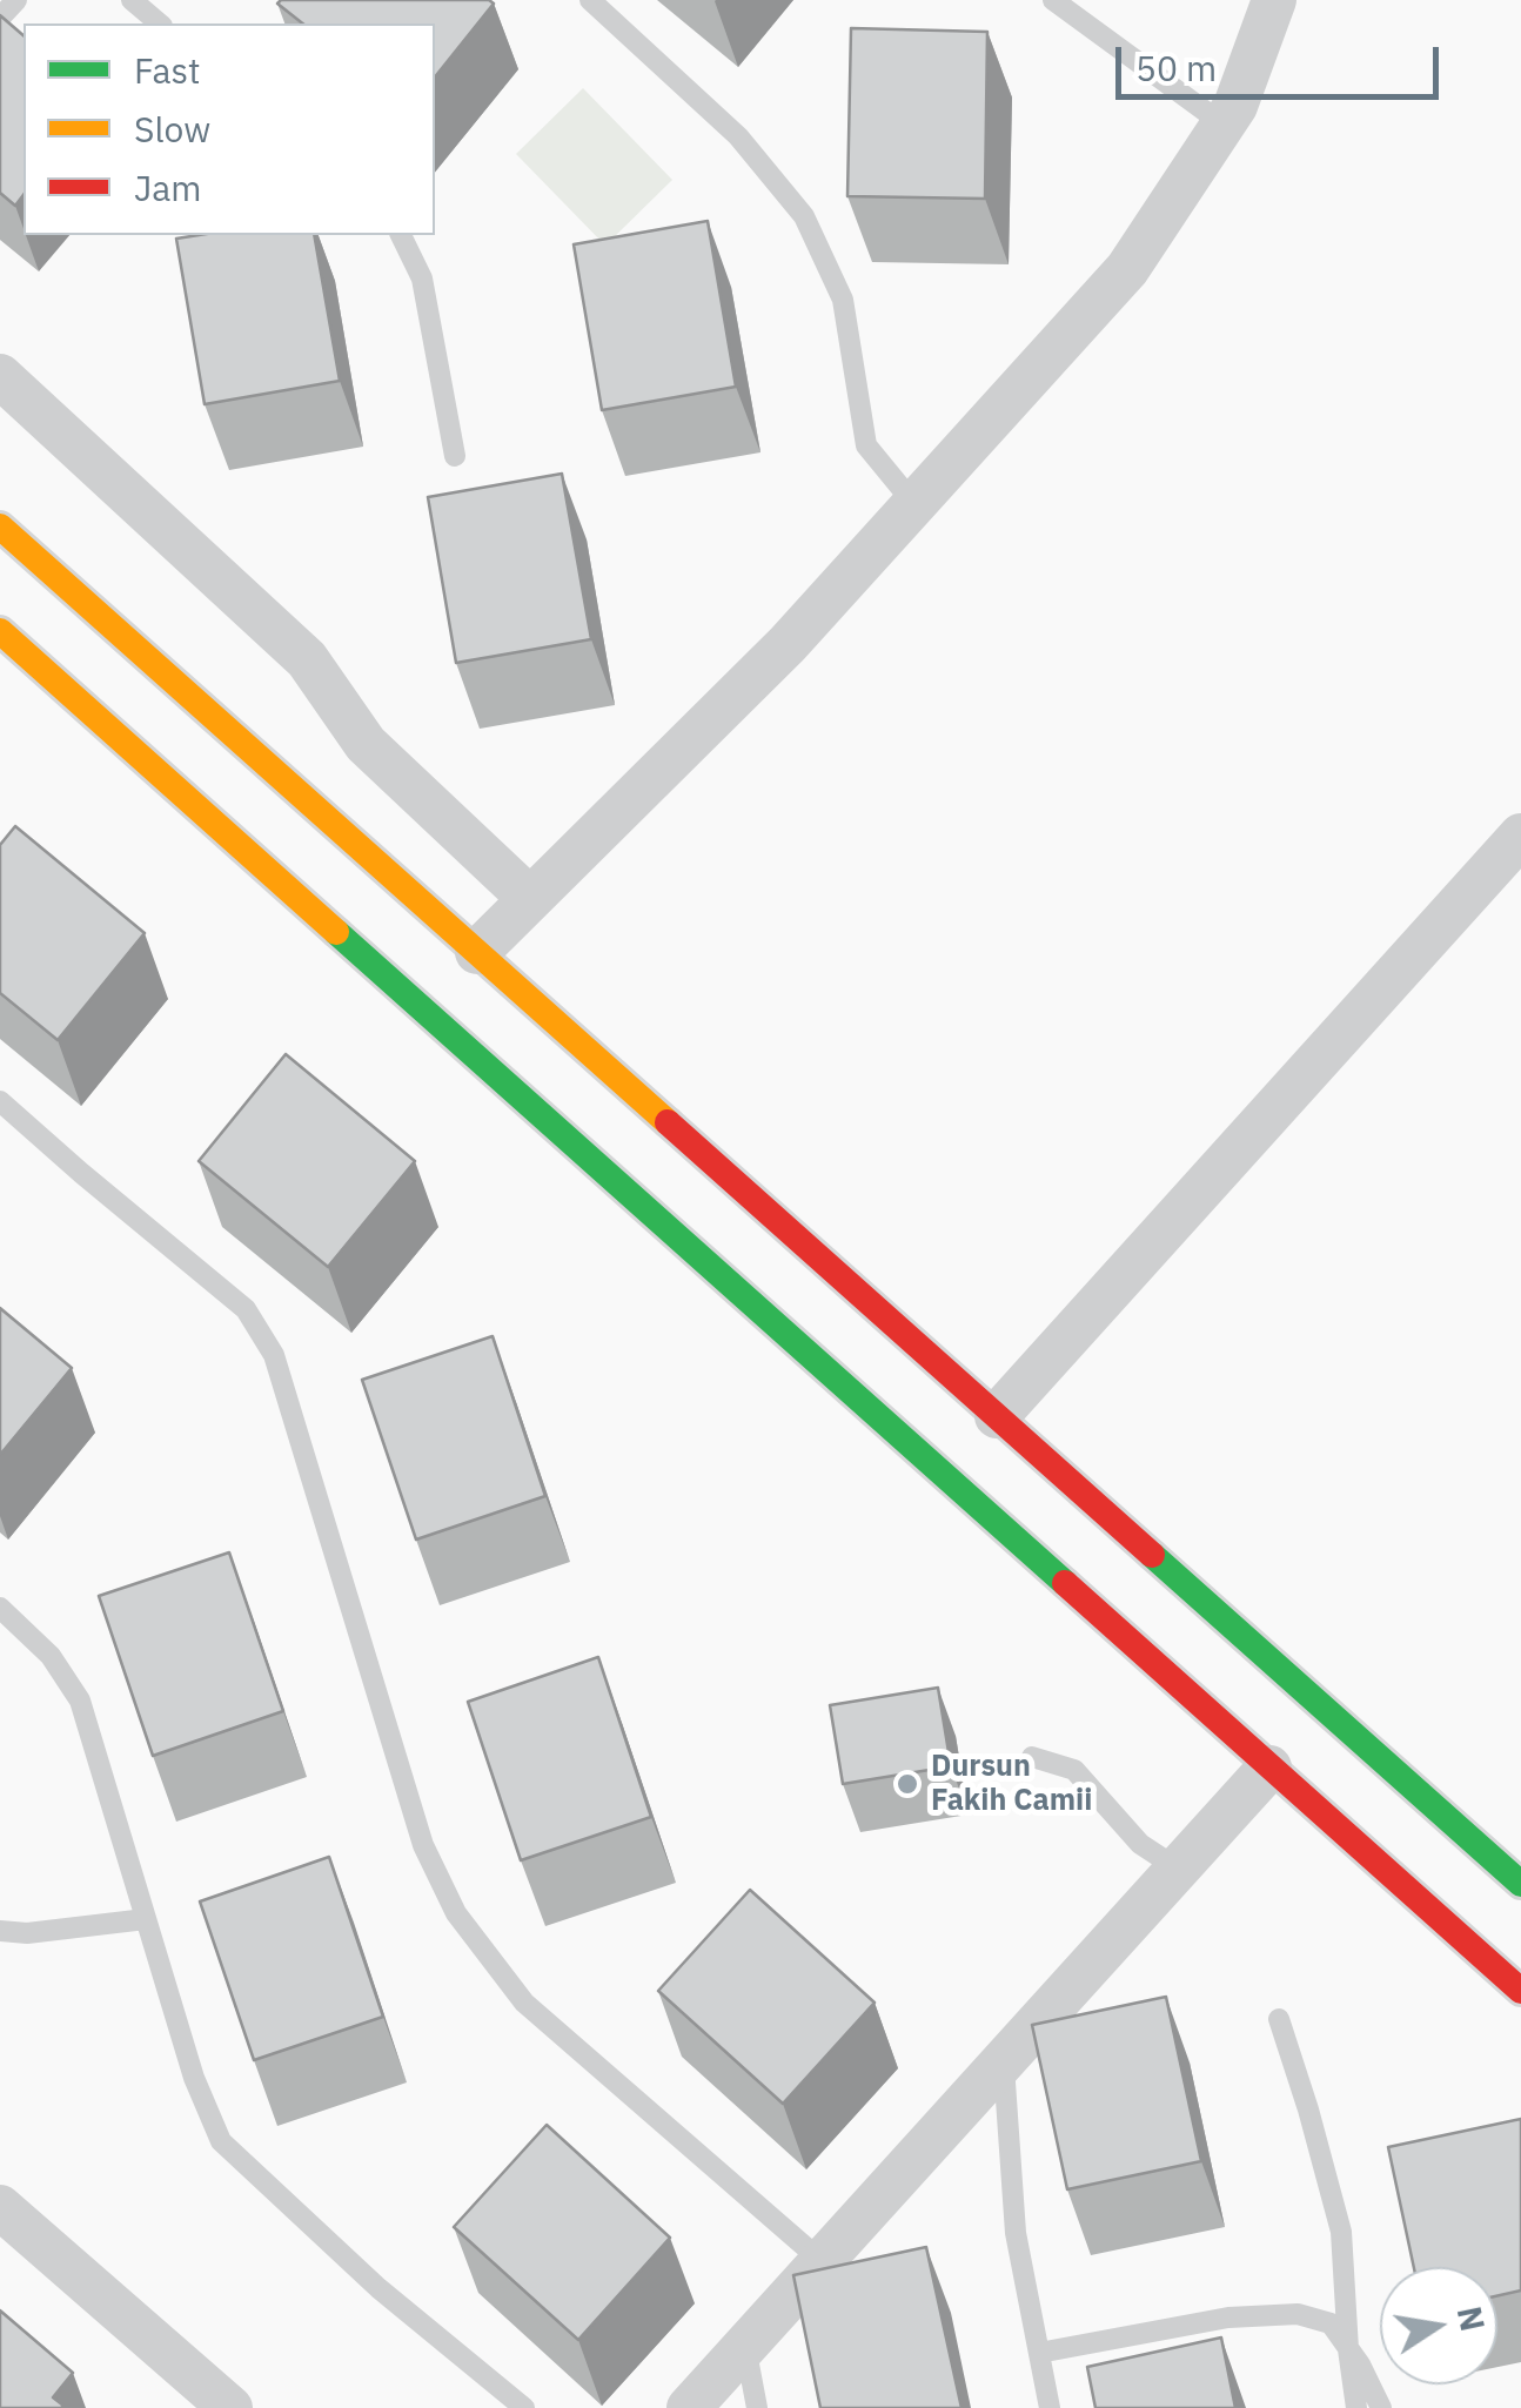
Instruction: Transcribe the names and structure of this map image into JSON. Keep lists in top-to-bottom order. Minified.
{"places":["Dursun Fakih Camii"],"legend":["Fast","Slow","Jam"],"scale_bar":"50 m","north":"right"}
